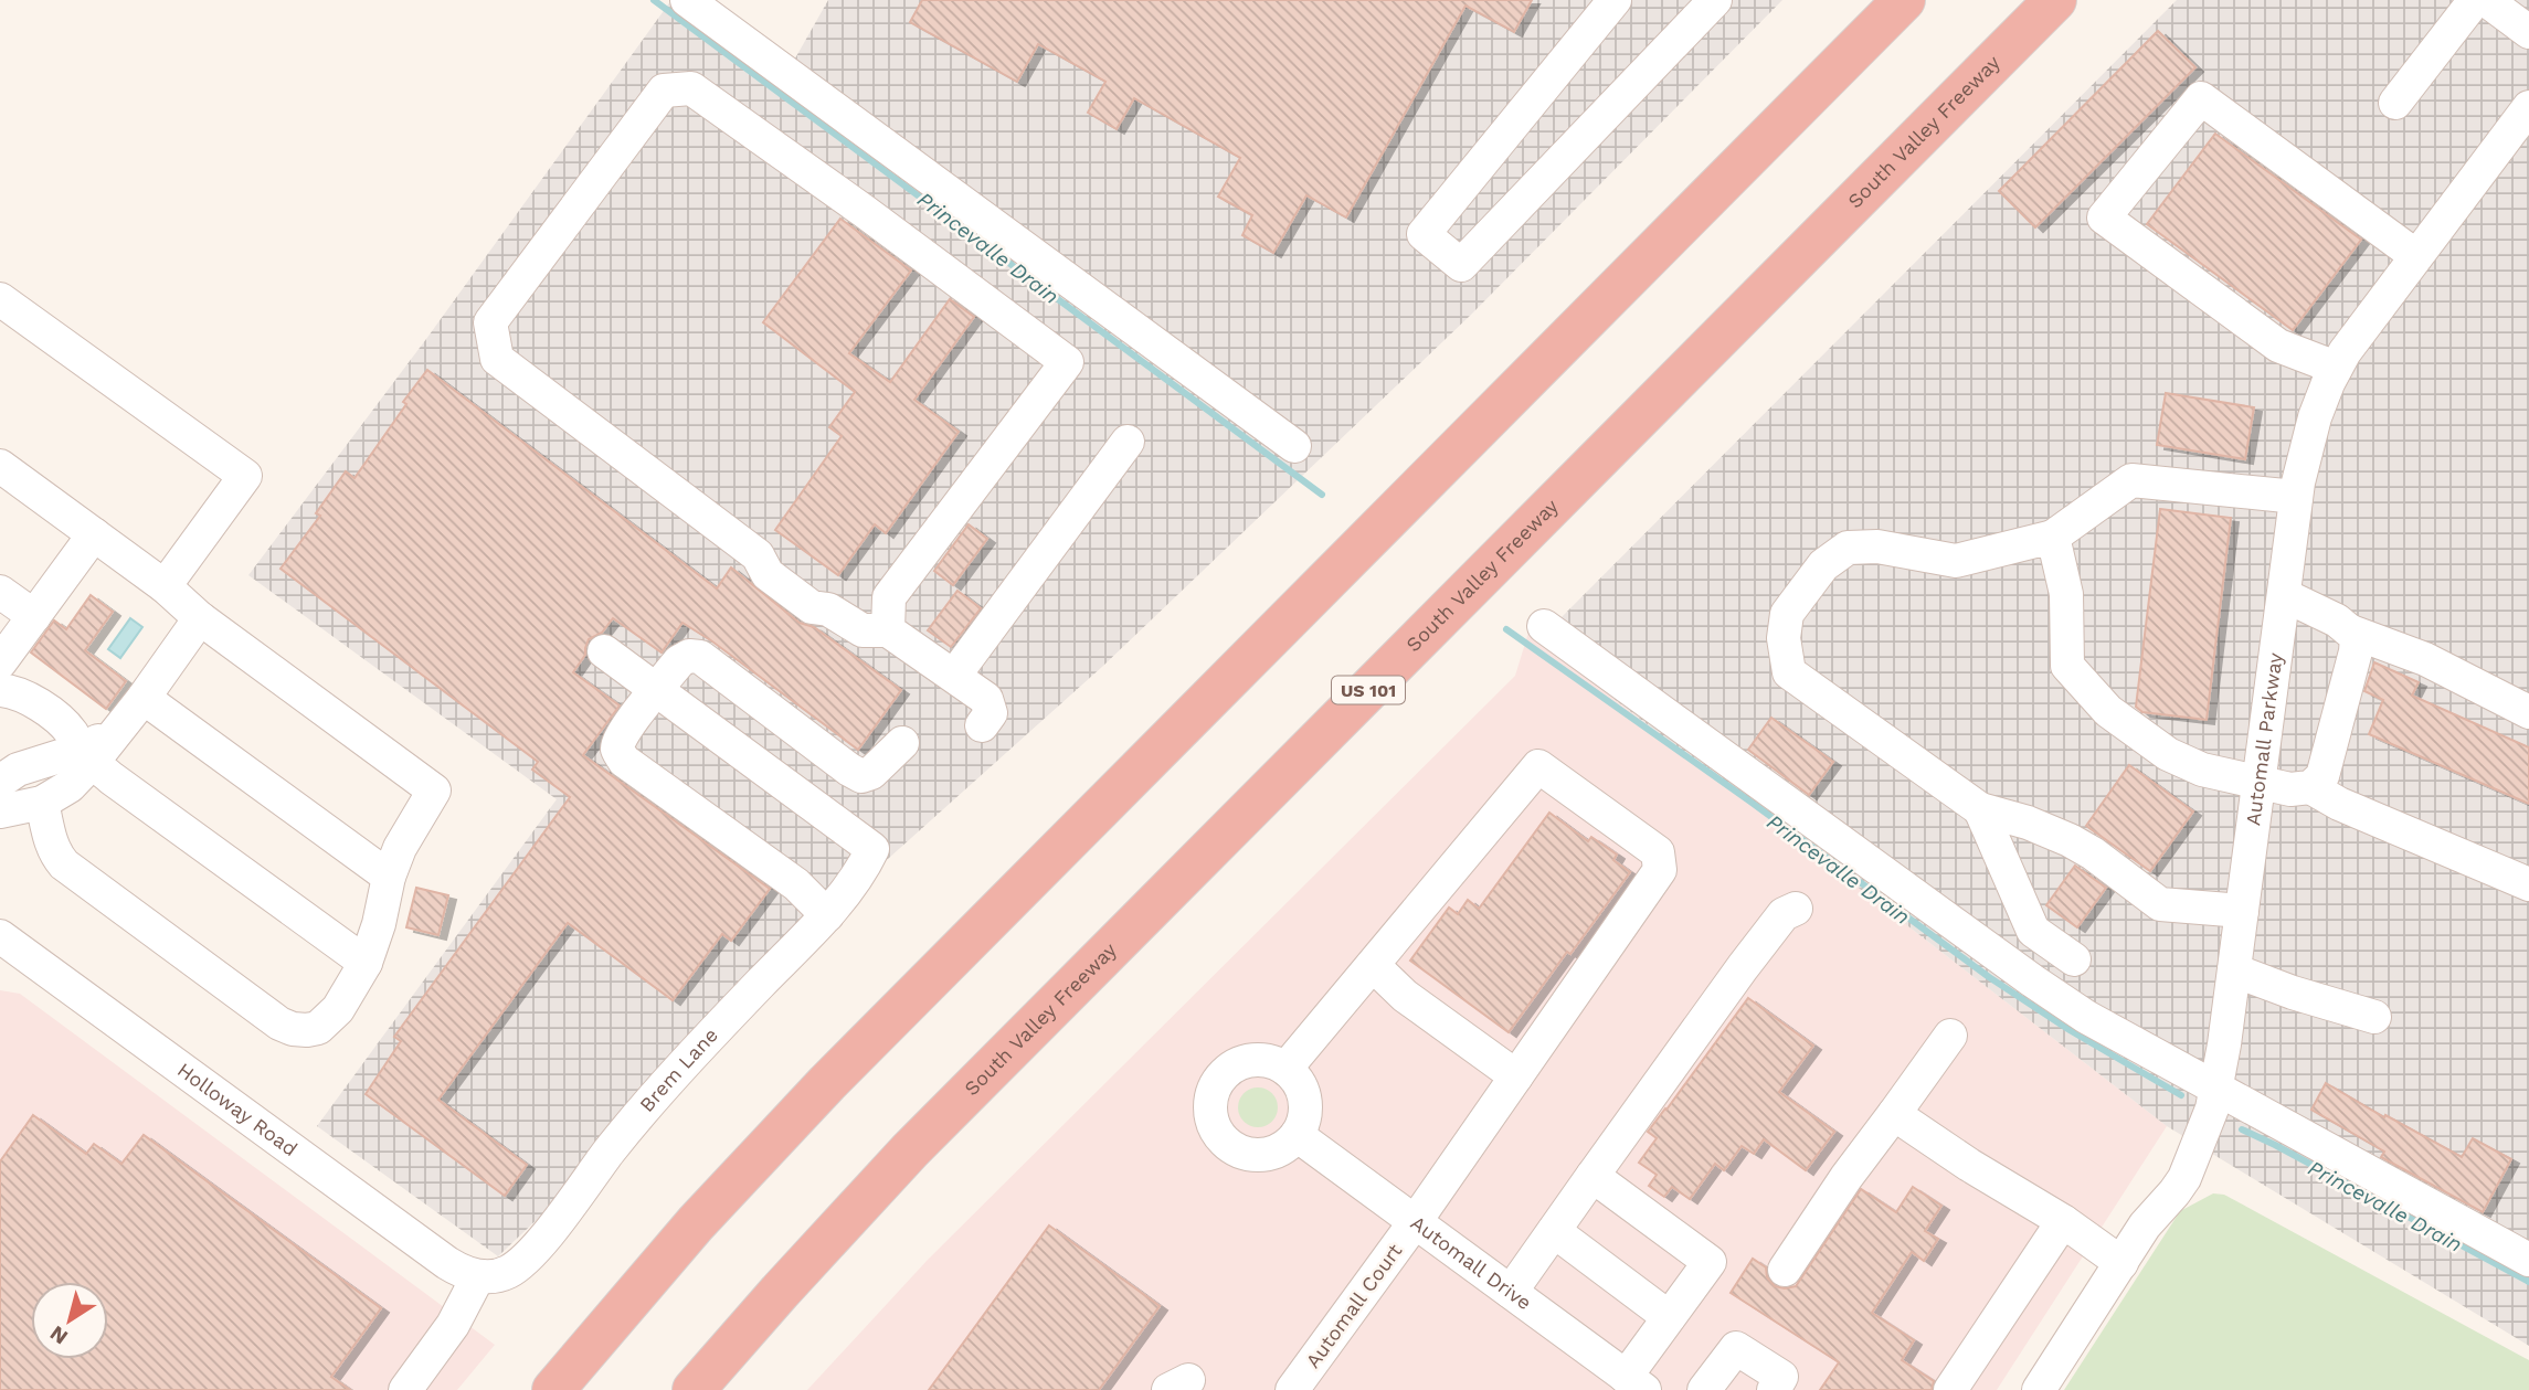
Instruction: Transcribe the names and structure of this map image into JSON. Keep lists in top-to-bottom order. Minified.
{"streets":{"highway":["South Valley Freeway","US 101"],"street":["Automall Parkway","Brem Lane","Holloway Road","Automall Drive","Automall Court"]},"crossings":[["Brem Lane","Holloway Road"],["Automall Drive","Automall Court"]],"water":["Princevalle Drain"],"north":"bottom left"}
